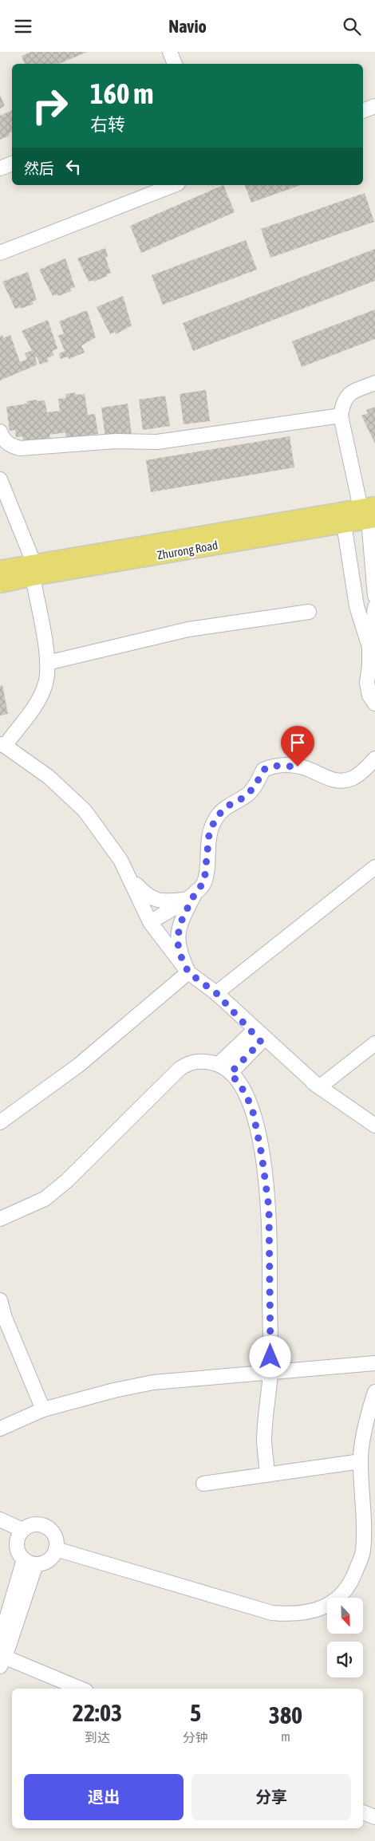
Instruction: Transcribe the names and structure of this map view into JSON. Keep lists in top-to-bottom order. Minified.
{"streets":{"main road":["Zhurong Road"]},"north":"bottom","page":{"header":"Navio","turn":["160 m","右转"],"then":"然后","eta":["22:03","到达","5","分钟","380","m"],"buttons":["退出","分享"]}}
